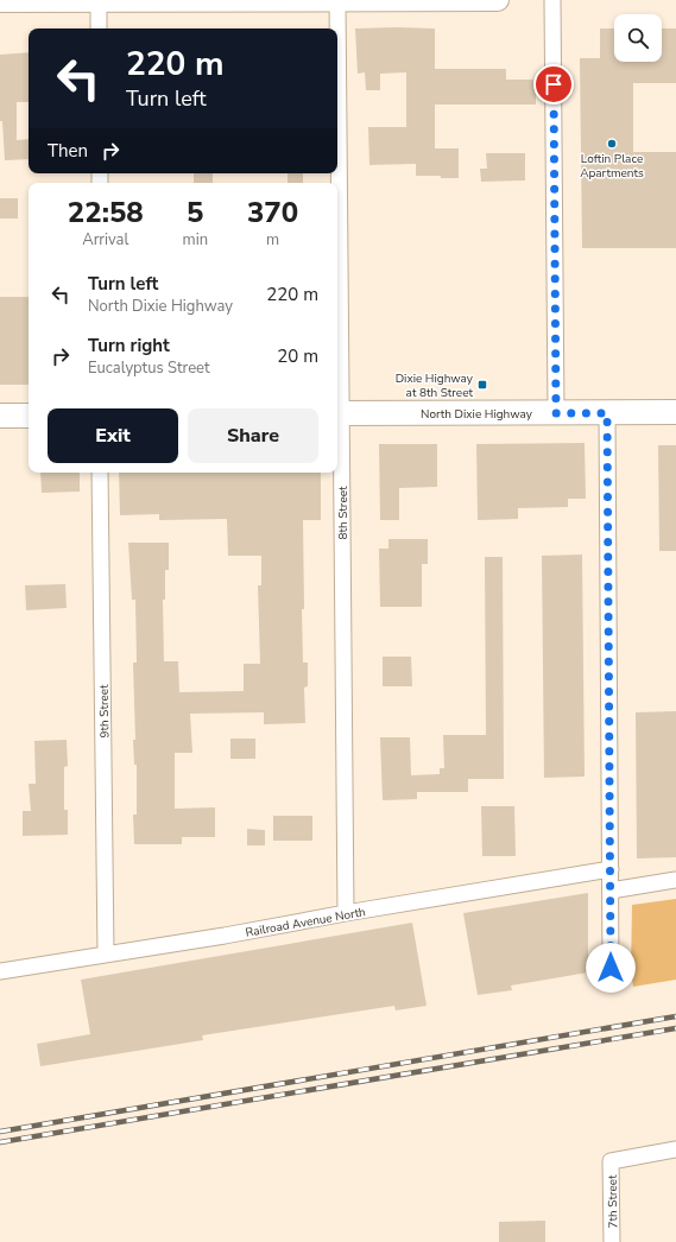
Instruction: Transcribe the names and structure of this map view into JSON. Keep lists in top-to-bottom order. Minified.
{"streets":{"main road":["North Dixie Highway"],"street":["8th Street","9th Street","Railroad Avenue North","7th Street"]},"crossings":[["North Dixie Highway","8th Street"],["8th Street","Railroad Avenue North"],["9th Street","Railroad Avenue North"]],"places":{"other":["Loftin Place Apartments"],"transit":["Dixie Highway at 8th Street"]},"page":{"turn":["220 m","Turn left"],"then":"Then","eta":["22:58","Arrival","5","min","370","m"],"list":[{"name":"Turn left","note":"North Dixie Highway","value":"220 m"},{"name":"Turn right","note":"Eucalyptus Street","value":"20 m"}],"buttons":["Exit","Share"]}}
